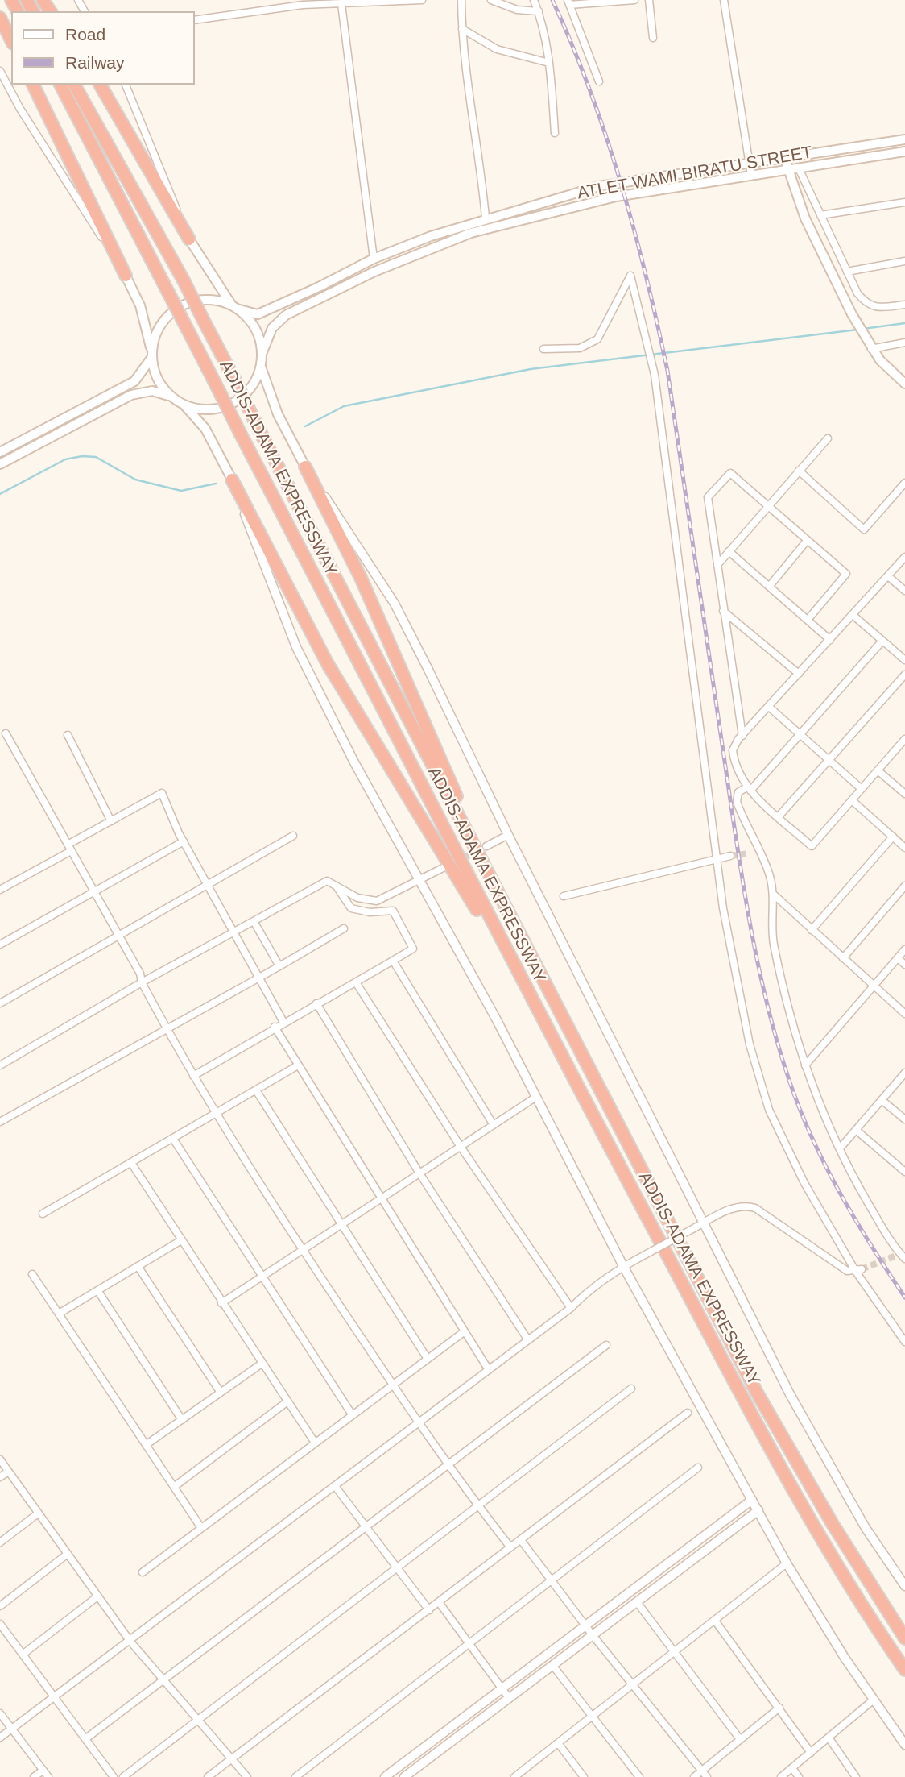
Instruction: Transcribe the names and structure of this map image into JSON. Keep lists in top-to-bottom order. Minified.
{"streets":{"highway":["ADDIS-ADAMA EXPRESSWAY"],"main road":["ATLET WAMI BIRATU STREET"]},"legend":["Road","Railway"]}
